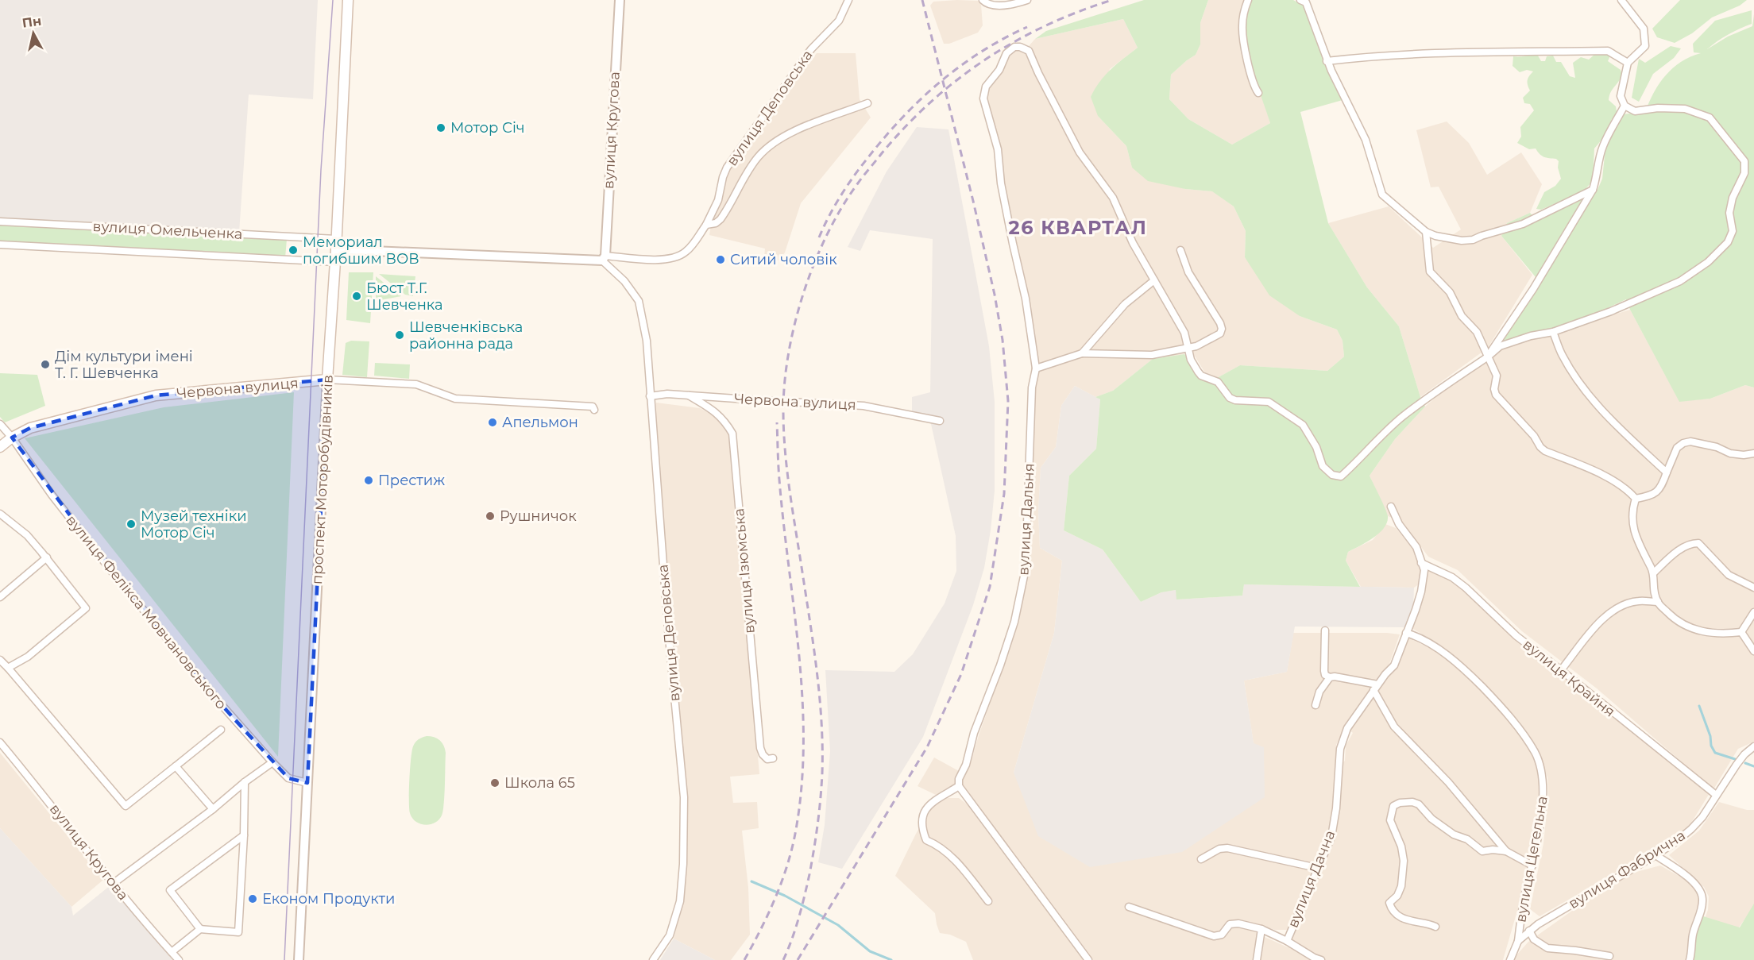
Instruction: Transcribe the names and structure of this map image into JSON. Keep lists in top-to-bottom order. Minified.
{"streets":{"main road":["Червона вулиця","проспект Моторобудівників"],"street":["вулиця Деповська","вулиця Кругова","вулиця Омельченка","вулиця Дальня","вулиця Ізюмська","вулиця Фелікса Мовчановського","вулиця Крайня","вулиця Цегельна","вулиця Фабрична","вулиця Дачна"]},"crossings":[["вулиця Деповська","вулиця Кругова"],["вулиця Деповська","вулиця Омельченка"],["вулиця Деповська","Червона вулиця"],["вулиця Кругова","вулиця Омельченка"],["вулиця Омельченка","проспект Моторобудівників"],["Червона вулиця","проспект Моторобудівників"],["Червона вулиця","вулиця Ізюмська"],["Червона вулиця","вулиця Фелікса Мовчановського"],["проспект Моторобудівників","вулиця Фелікса Мовчановського"],["вулиця Крайня","вулиця Фабрична"],["вулиця Цегельна","вулиця Фабрична"],["вулиця Цегельна","вулиця Дачна"]],"districts":["26 КВАРТАЛ"],"places":["Мотор Січ","Мемориал погибшим ВОВ","Ситий чоловік","Бюст Т.Г. Шевченка","Шевченківська районна рада","Дім культури імені Т. Г. Шевченка","Апельмон","Престиж","Рушничок","Музей техніки Мотор Січ","Школа 65","Економ Продукти"],"north":"top"}
